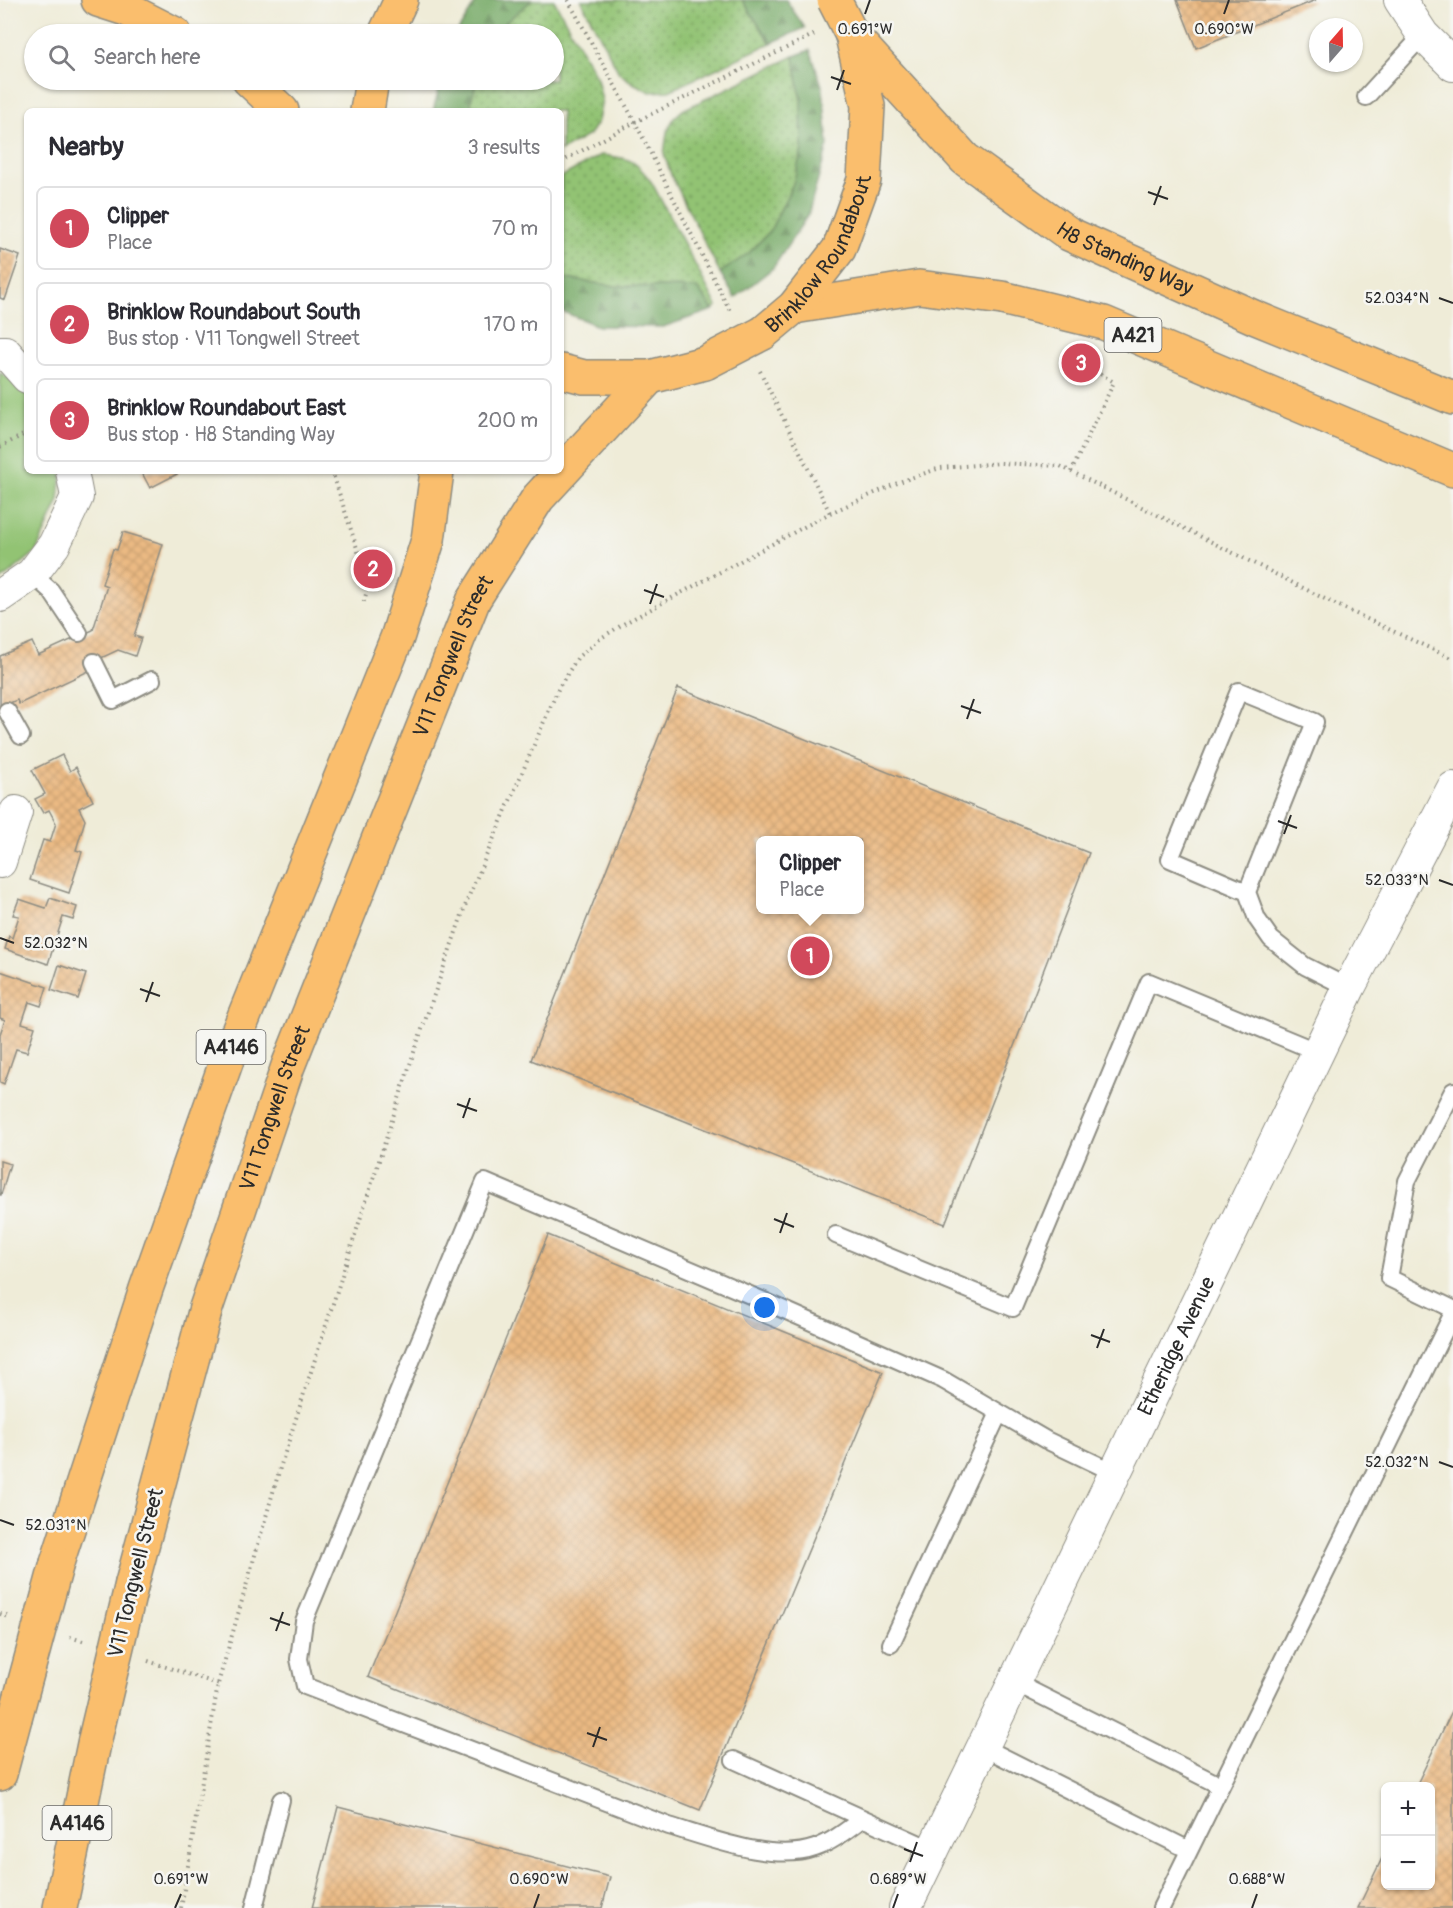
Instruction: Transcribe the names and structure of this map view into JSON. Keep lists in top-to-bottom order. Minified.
{"streets":{"highway":["Brinklow Roundabout","H8 Standing Way","A421","V11 Tongwell Street","A4146"],"street":["Etheridge Avenue"]},"crossings":[["Brinklow Roundabout","H8 Standing Way"],["Brinklow Roundabout","A421"],["Brinklow Roundabout","V11 Tongwell Street"]],"north":"top","page":{"search":"Search here","heading":["Nearby","3 results"],"list":[{"mark":"1","name":"Clipper","note":"Place","value":"70 m"},{"mark":"2","name":"Brinklow Roundabout South","note":"Bus stop · V11 Tongwell Street","value":"170 m"},{"mark":"3","name":"Brinklow Roundabout East","note":"Bus stop · H8 Standing Way","value":"200 m"}],"pins":["3","2","1"],"popup":["Clipper","Place"],"map_buttons":["+","−"]},"coordinates":["0.691°W","0.690°W","52.034°N","52.033°N","52.032°N","52.031°N","0.689°W","0.688°W"]}
